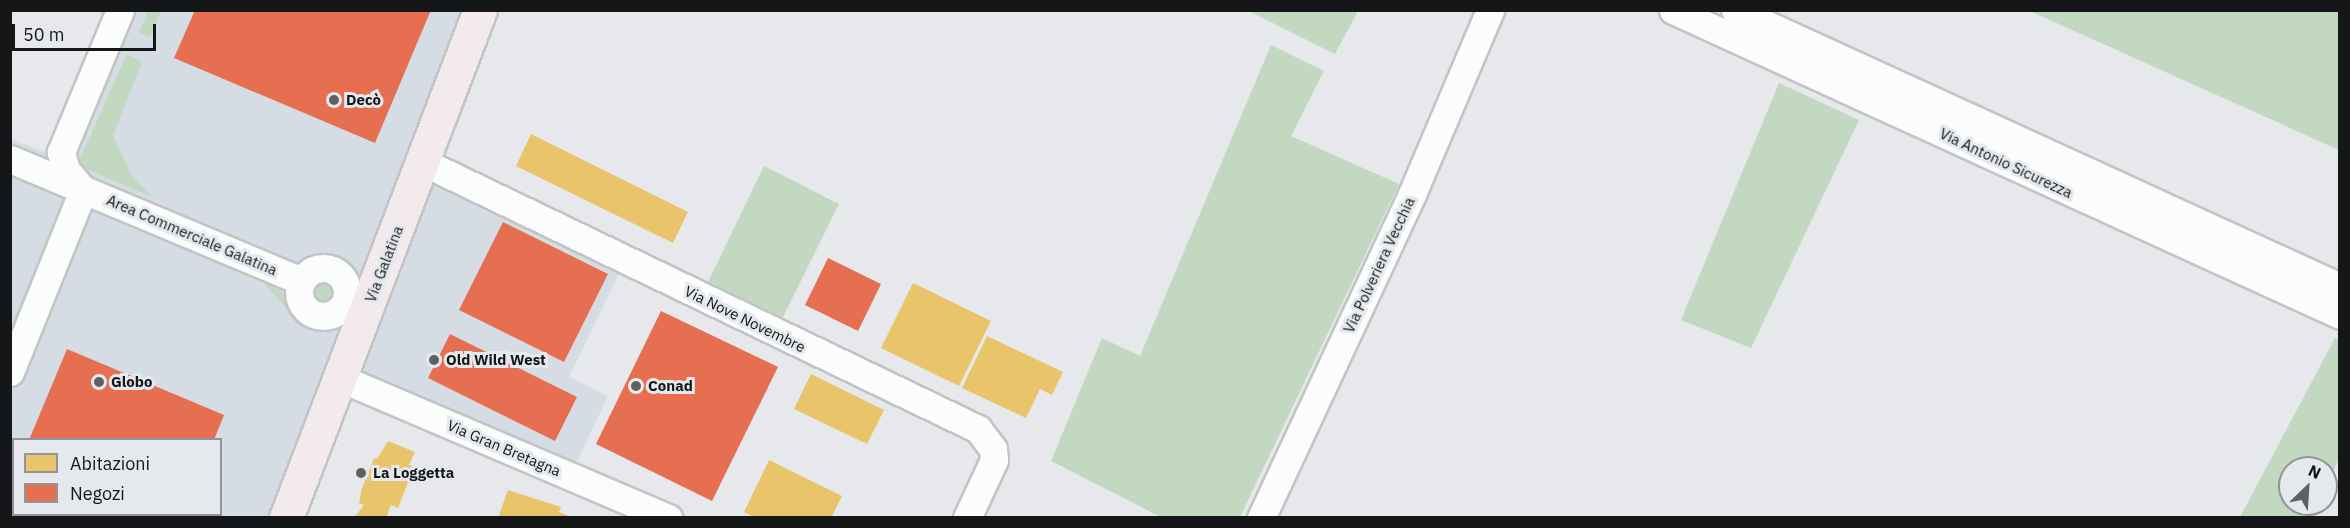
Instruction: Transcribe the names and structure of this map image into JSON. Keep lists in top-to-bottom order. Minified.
{"streets":{"main road":["Via Galatina"],"street":["Via Antonio Sicurezza","Area Commerciale Galatina","Via Polveriera Vecchia","Via Nove Novembre","Via Gran Bretagna"]},"crossings":[["Via Galatina","Via Nove Novembre"],["Via Galatina","Via Gran Bretagna"]],"places":["Decò","Old Wild West","Globo","Conad","La Loggetta"],"legend":["Abitazioni","Negozi"],"scale_bar":"50 m","north":"top right"}
